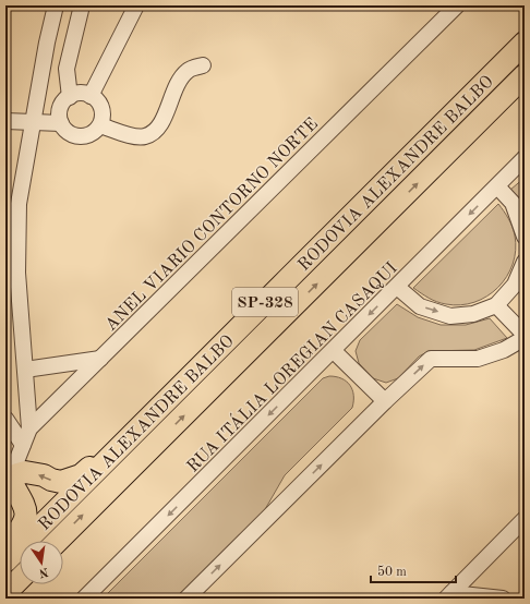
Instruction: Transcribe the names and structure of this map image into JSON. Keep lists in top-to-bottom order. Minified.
{"streets":{"highway":["RODOVIA ALEXANDRE BALBO","SP-328"],"street":["ANEL VIARIO CONTORNO NORTE","RUA ITÁLIA LOREGIAN CASAQUI"]},"scale_bar":"50 m","north":"bottom"}
